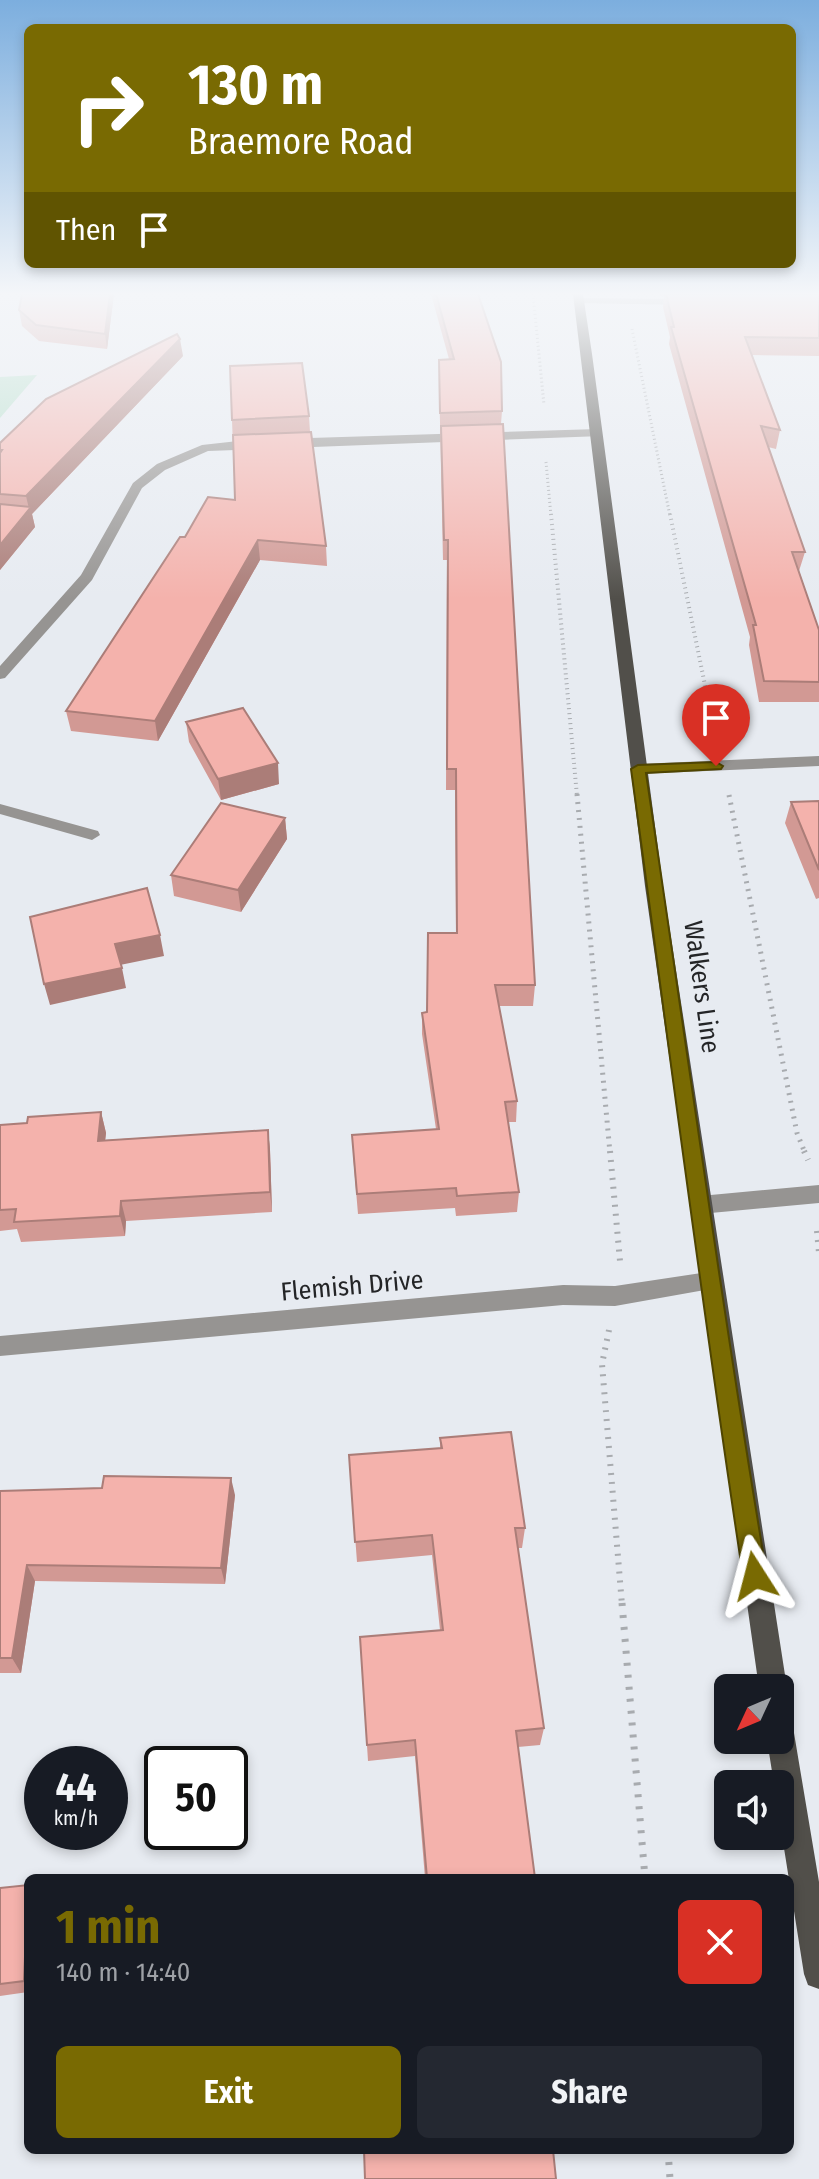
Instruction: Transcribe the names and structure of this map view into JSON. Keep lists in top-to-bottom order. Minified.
{"streets":{"main road":["Walkers Line"],"street":["Flemish Drive"]},"crossings":[["Walkers Line","Flemish Drive"]],"north":"bottom left","page":{"turn":["130 m","Braemore Road"],"then":"Then","speed":"44 km/h","limit":"50","heading":["1 min","140 m · 14:40"],"buttons":["Exit","Share"]}}
